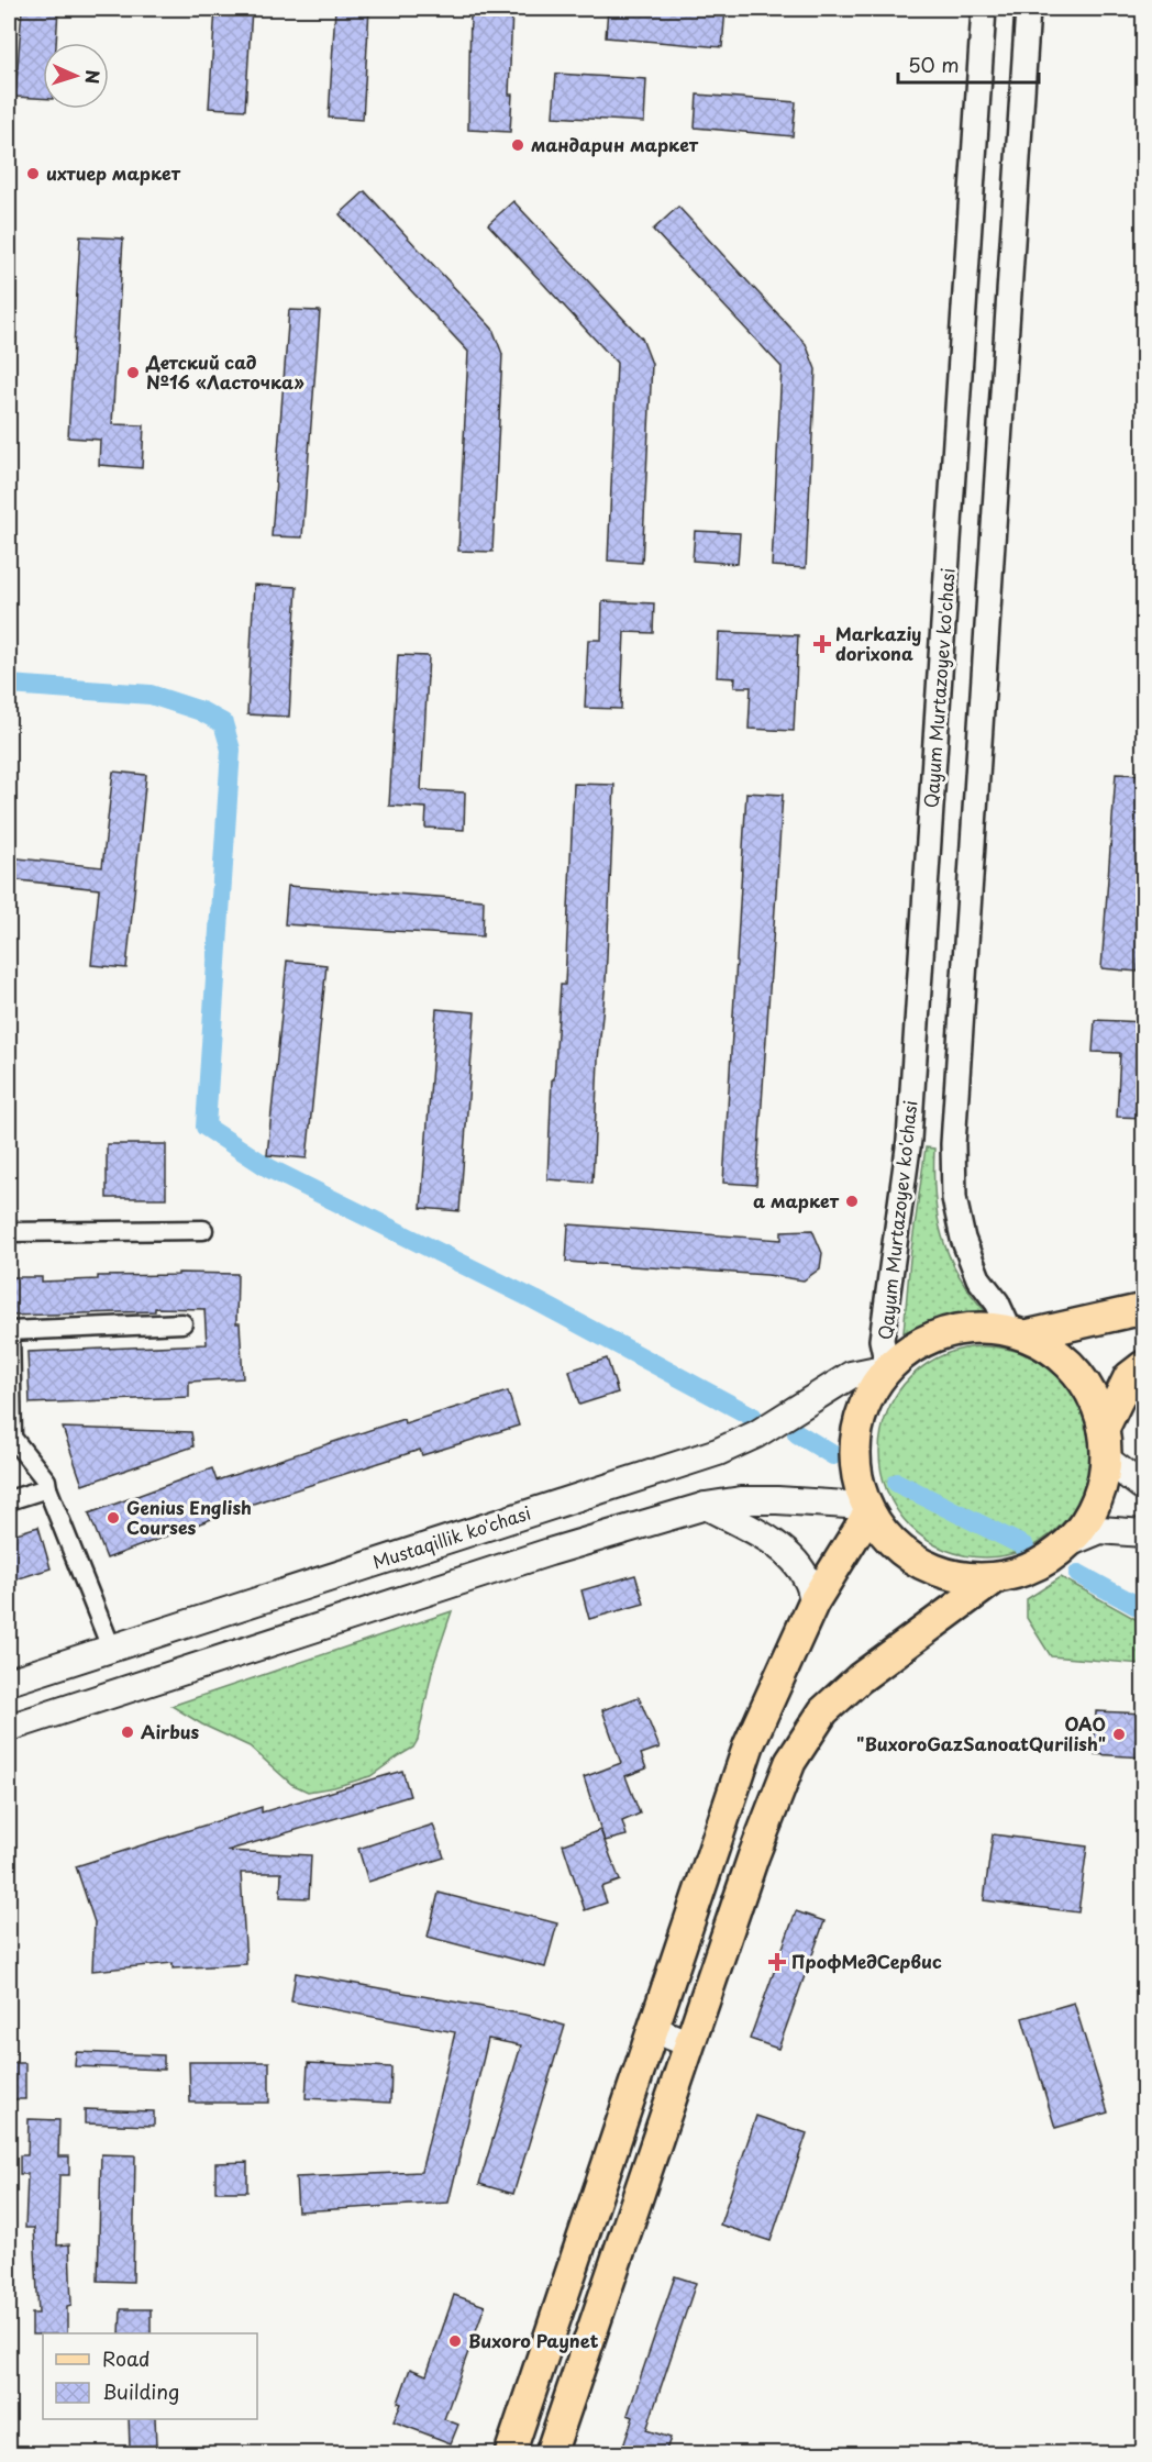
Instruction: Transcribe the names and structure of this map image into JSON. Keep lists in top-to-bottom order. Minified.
{"streets":{"main road":["Mustaqillik ko'chasi"],"street":["Qayum Murtazoyev ko'chasi"]},"crossings":[["Qayum Murtazoyev ko'chasi","Mustaqillik ko'chasi"]],"places":{"other":["мандарин маркет","ихтиер маркет","Детский сад №16 «Ласточка»","а маркет","Genius English Courses","Airbus","ОАО \"BuxoroGazSanoatQurilish\"","Buxoro Paynet"],"health":["Markaziy dorixona","ПрофМедСервис"]},"legend":["Road","Building"],"scale_bar":"50 m","north":"right"}
